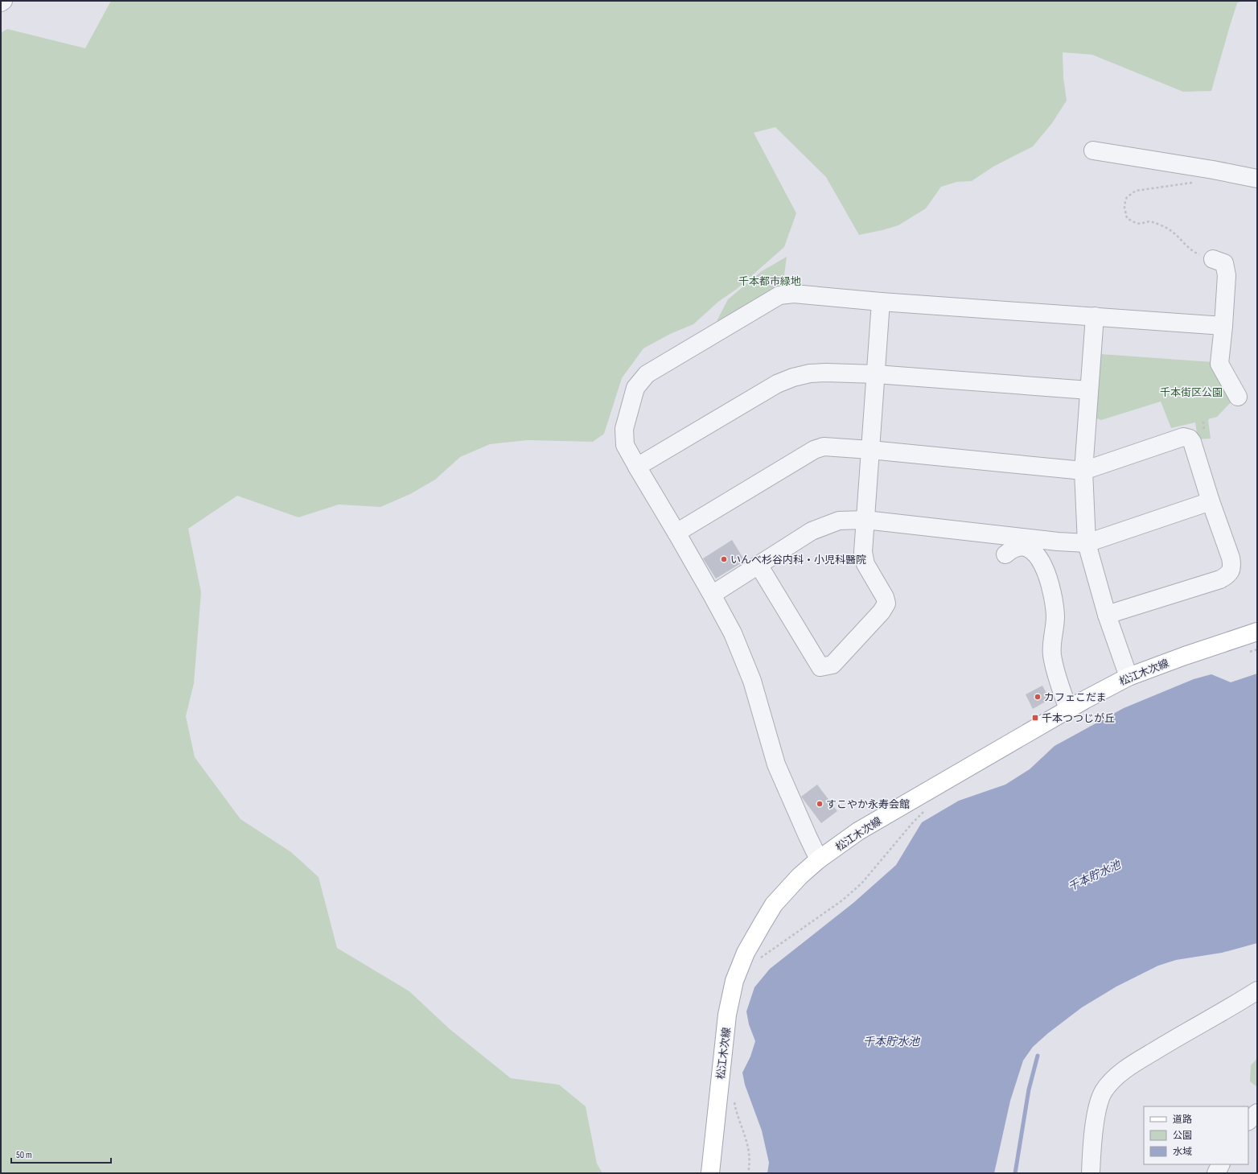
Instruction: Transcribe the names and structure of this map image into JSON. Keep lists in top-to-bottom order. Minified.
{"streets":{"main road":["松江木次線"]},"water":["千本貯水池"],"parks":["千本都市緑地","千本街区公園"],"places":{"other":["いんべ杉谷内科・小児科醫院","カフェこだま","すこやか永寿会館"],"transit":["千本つつじが丘"]},"legend":["道路","公園","水域"],"scale_bar":"50 m"}
